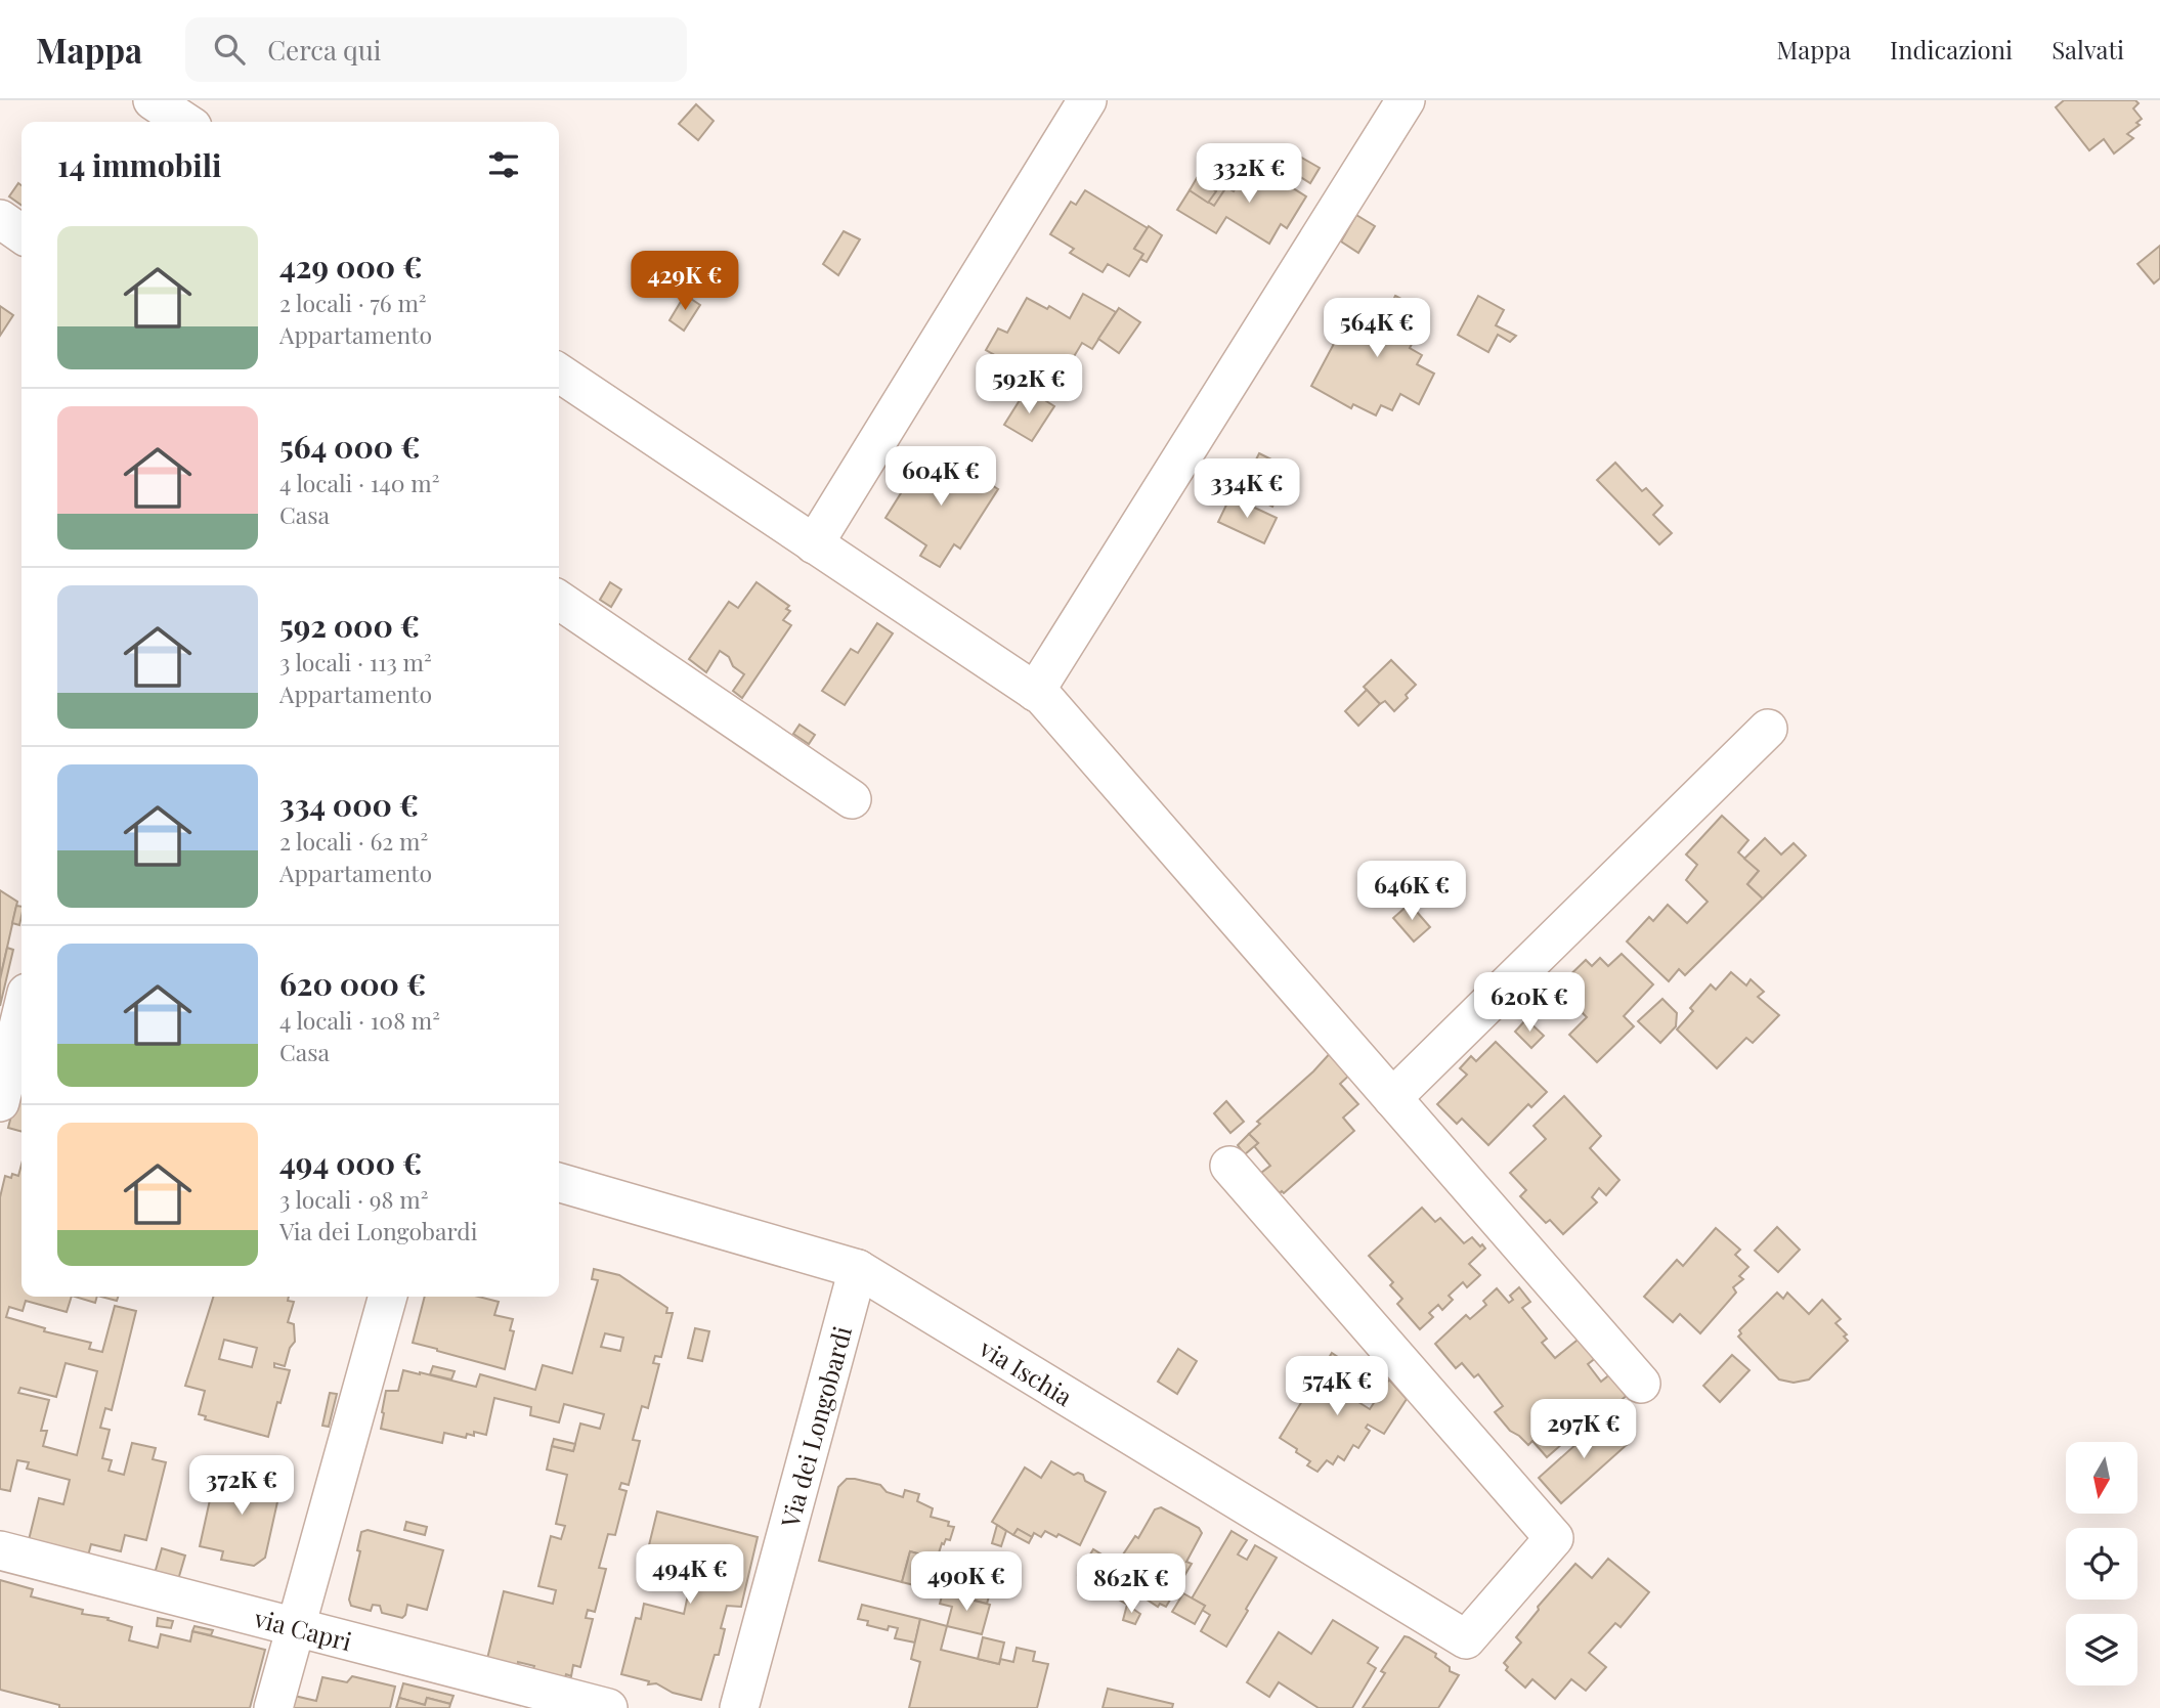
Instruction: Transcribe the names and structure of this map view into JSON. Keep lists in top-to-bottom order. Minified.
{"streets":{"street":["via Ischia","Via dei Longobardi","via Capri"]},"crossings":[["via Ischia","Via dei Longobardi"]],"north":"bottom","page":{"header":"Mappa","search":"Cerca qui","nav":["Mappa","Indicazioni","Salvati"],"heading":"14 immobili","price":["332K €","429K €","564K €","592K €","604K €","334K €","646K €","620K €","574K €","297K €","372K €","494K €","490K €","862K €"],"list":[{"name":"429 000 €","note":"2 locali · 76 m² · Appartamento"},{"name":"564 000 €","note":"4 locali · 140 m² · Casa"},{"name":"592 000 €","note":"3 locali · 113 m² · Appartamento"},{"name":"334 000 €","note":"2 locali · 62 m² · Appartamento"},{"name":"620 000 €","note":"4 locali · 108 m² · Casa"},{"name":"494 000 €","note":"3 locali · 98 m² · Via dei Longobardi"}]}}
